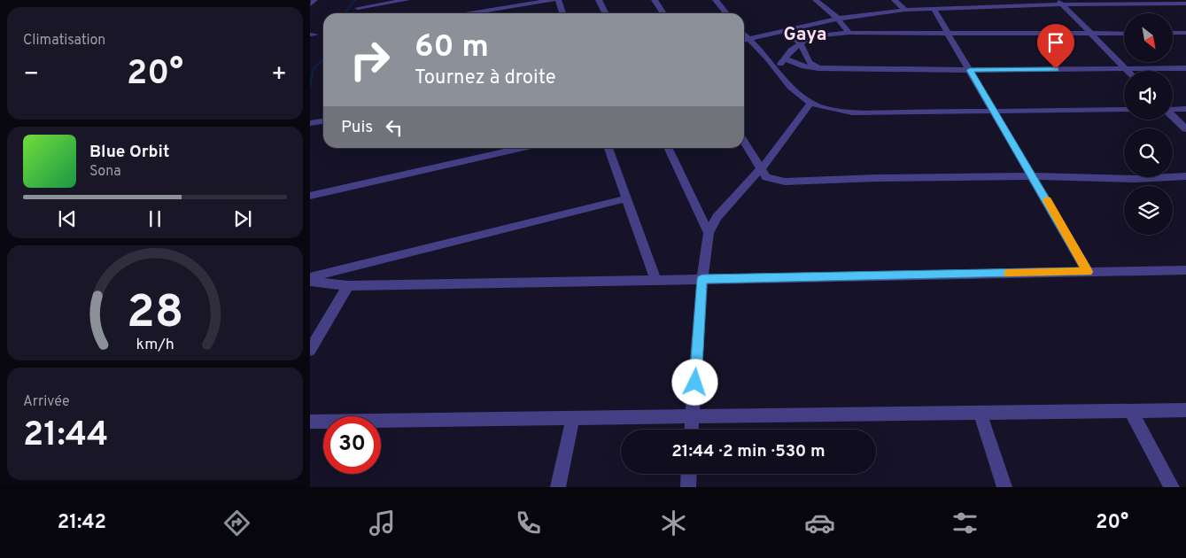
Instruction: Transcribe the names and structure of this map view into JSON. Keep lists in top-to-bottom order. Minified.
{"districts":["Gaya"],"north":"bottom right","page":{"tile":["Climatisation",["Arrivée","21:44"]],"turn":["60 m","Tournez à droite"],"heat":["−","20°","+"],"then":"Puis","song":["Blue Orbit","Sona"],"limit":"30","trip":"21:44 · 2 min · 530 m","tabs":["21:42","20°"],"gauge":["28","km/h"]}}
